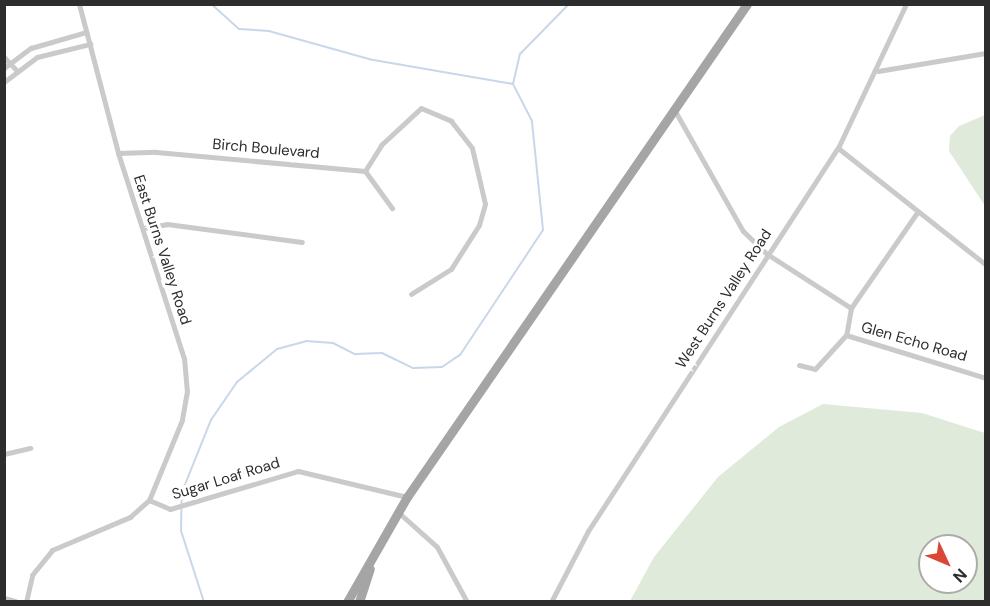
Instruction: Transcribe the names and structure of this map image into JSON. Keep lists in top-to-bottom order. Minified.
{"streets":{"street":["Birch Boulevard","East Burns Valley Road","West Burns Valley Road","Glen Echo Road","Sugar Loaf Road"]},"crossings":[["Birch Boulevard","East Burns Valley Road"],["East Burns Valley Road","Sugar Loaf Road"],["West Burns Valley Road","Glen Echo Road"]],"north":"bottom right"}
